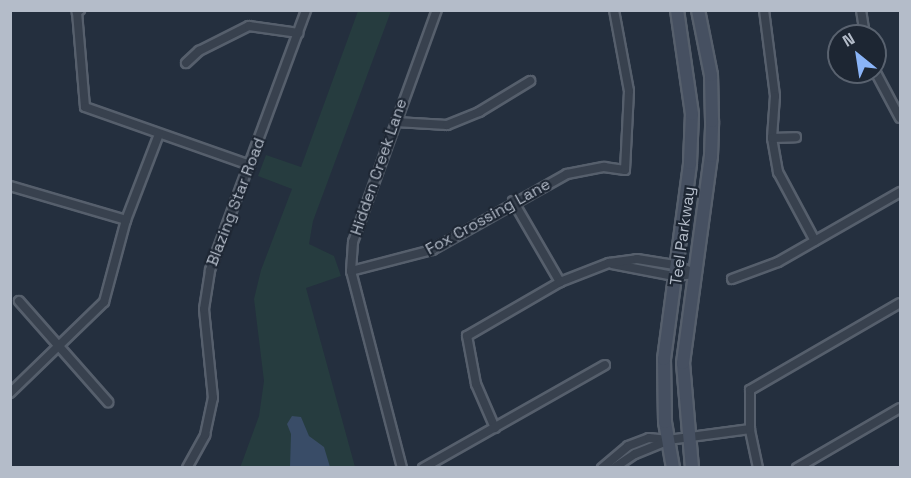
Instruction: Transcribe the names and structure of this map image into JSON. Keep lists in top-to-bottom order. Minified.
{"streets":{"main road":["Teel Parkway"],"street":["Hidden Creek Lane","Blazing Star Road","Fox Crossing Lane"]},"crossings":[["Hidden Creek Lane","Fox Crossing Lane"]],"north":"top left"}
